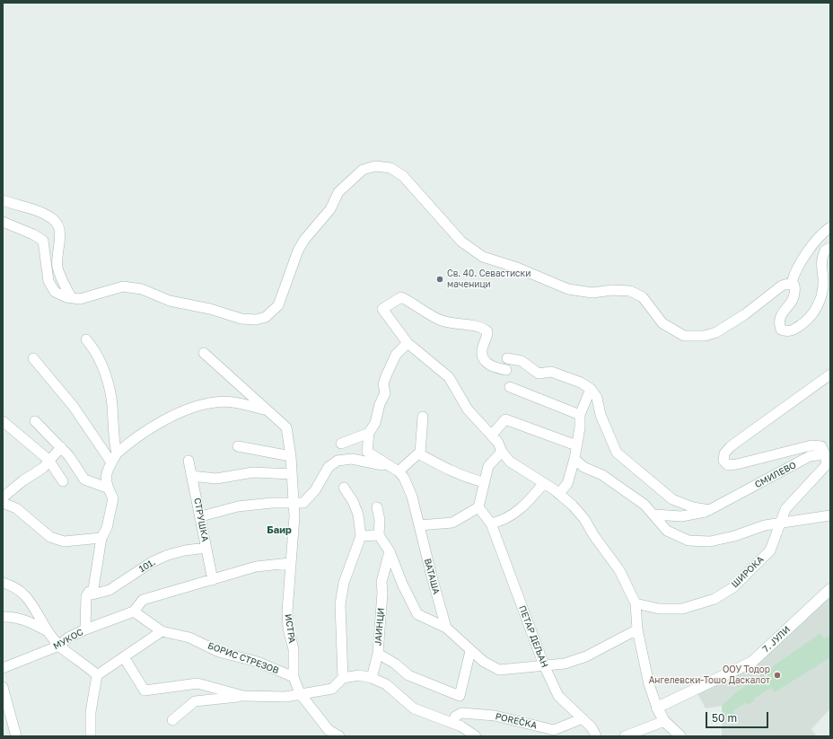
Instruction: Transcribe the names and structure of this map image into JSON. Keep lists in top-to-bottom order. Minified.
{"streets":{"street":["СМИЛЕВО","СТРУШКА","101.","ШИРОКА","ВАТАША","ЈАИНЦИ","ИСТРА","ПЕТАР ДЕЉАН","МУКОС","7. ЈУЛИ","БОРИС СТРЕЗОВ","POREČKA"]},"crossings":[["СМИЛЕВО","ШИРОКА"],["СТРУШКА","101."],["ИСТРА","БОРИС СТРЕЗОВ"],["ПЕТАР ДЕЉАН","POREČKA"]],"districts":["Баир"],"places":["Св. 40. Севастиски маченици","ООУ Тодор Ангелевски-Тошо Даскалот"],"scale_bar":"50 m"}
